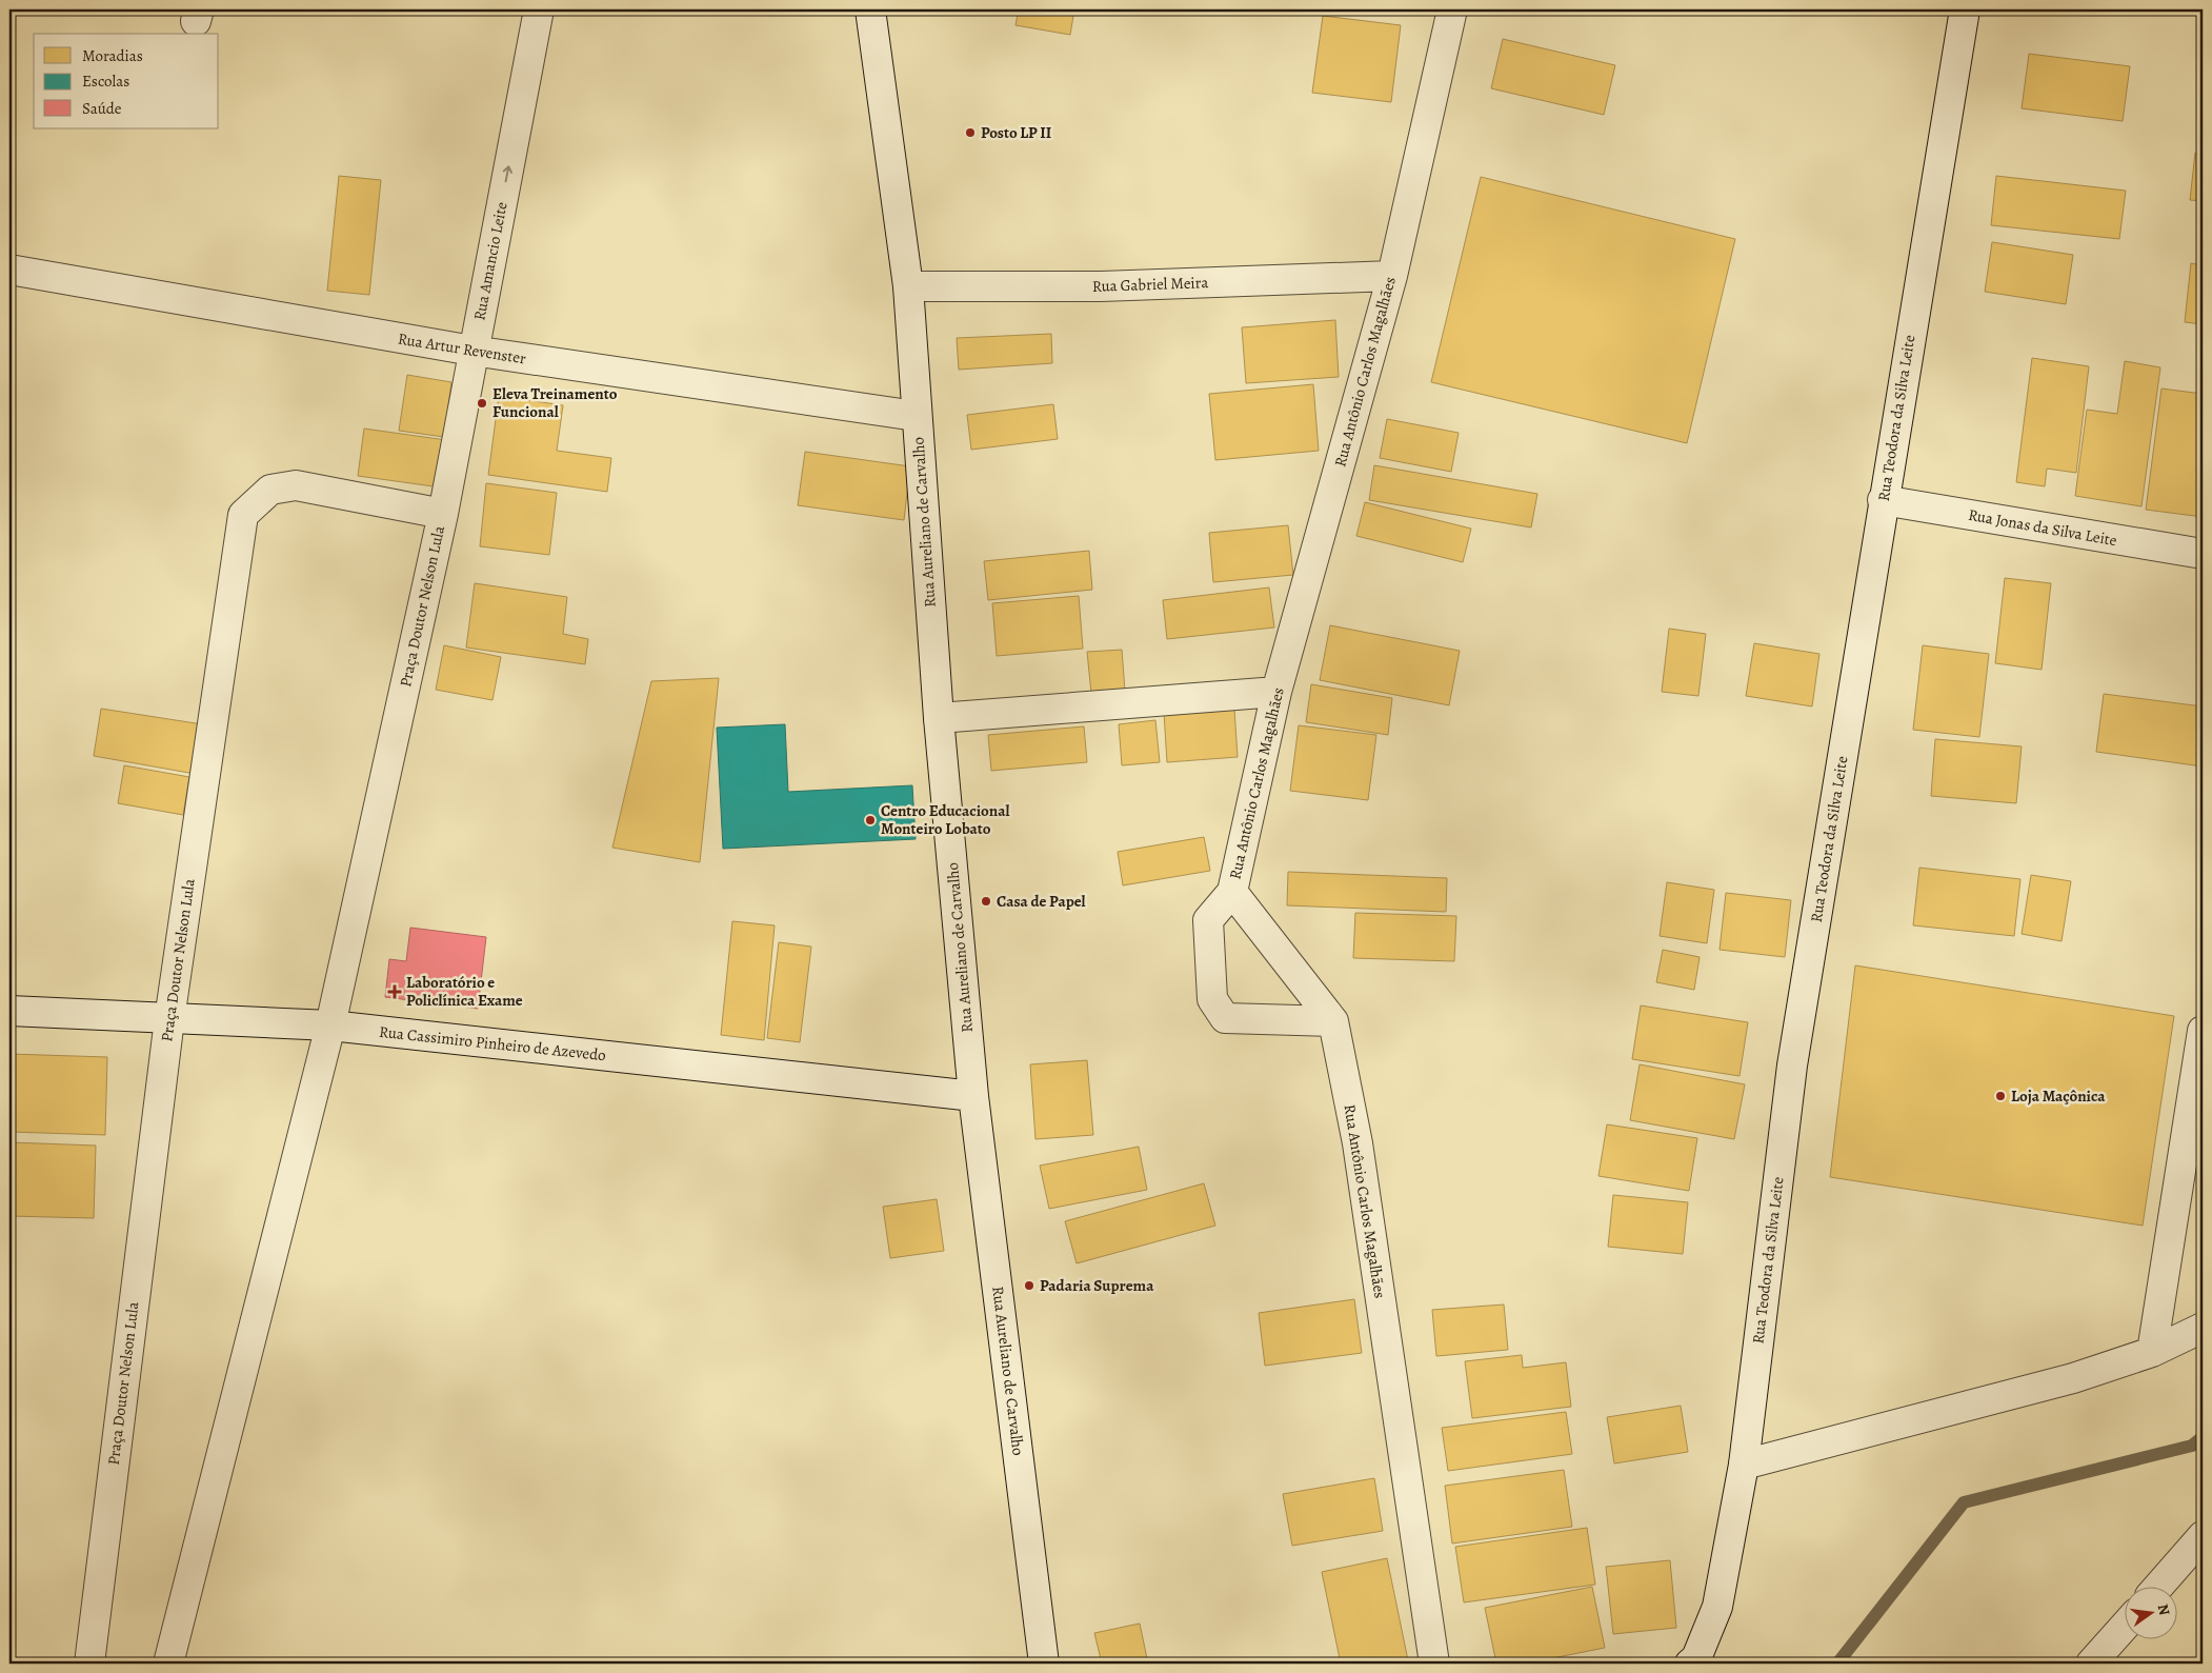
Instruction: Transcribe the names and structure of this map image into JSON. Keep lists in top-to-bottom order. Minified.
{"streets":{"street":["Rua Amancio Leite","Rua Gabriel Meira","Rua Artur Revenster","Rua Antônio Carlos Magalhães","Rua Teodora da Silva Leite","Rua Aureliano de Carvalho","Rua Jonas da Silva Leite","Praça Doutor Nelson Lula","Rua Cassimiro Pinheiro de Azevedo"]},"crossings":[["Rua Amancio Leite","Rua Artur Revenster"],["Rua Amancio Leite","Praça Doutor Nelson Lula"],["Rua Gabriel Meira","Rua Antônio Carlos Magalhães"],["Rua Gabriel Meira","Rua Aureliano de Carvalho"],["Rua Artur Revenster","Rua Aureliano de Carvalho"],["Rua Teodora da Silva Leite","Rua Jonas da Silva Leite"],["Rua Aureliano de Carvalho","Rua Cassimiro Pinheiro de Azevedo"],["Praça Doutor Nelson Lula","Rua Cassimiro Pinheiro de Azevedo"]],"one_way":["Rua Amancio Leite"],"places":{"other":["Posto LP II","Eleva Treinamento Funcional","Centro Educacional Monteiro Lobato","Casa de Papel","Loja Maçônica","Padaria Suprema"],"health":["Laboratório e Policlínica Exame"]},"legend":["Moradias","Escolas","Saúde"],"north":"right"}
